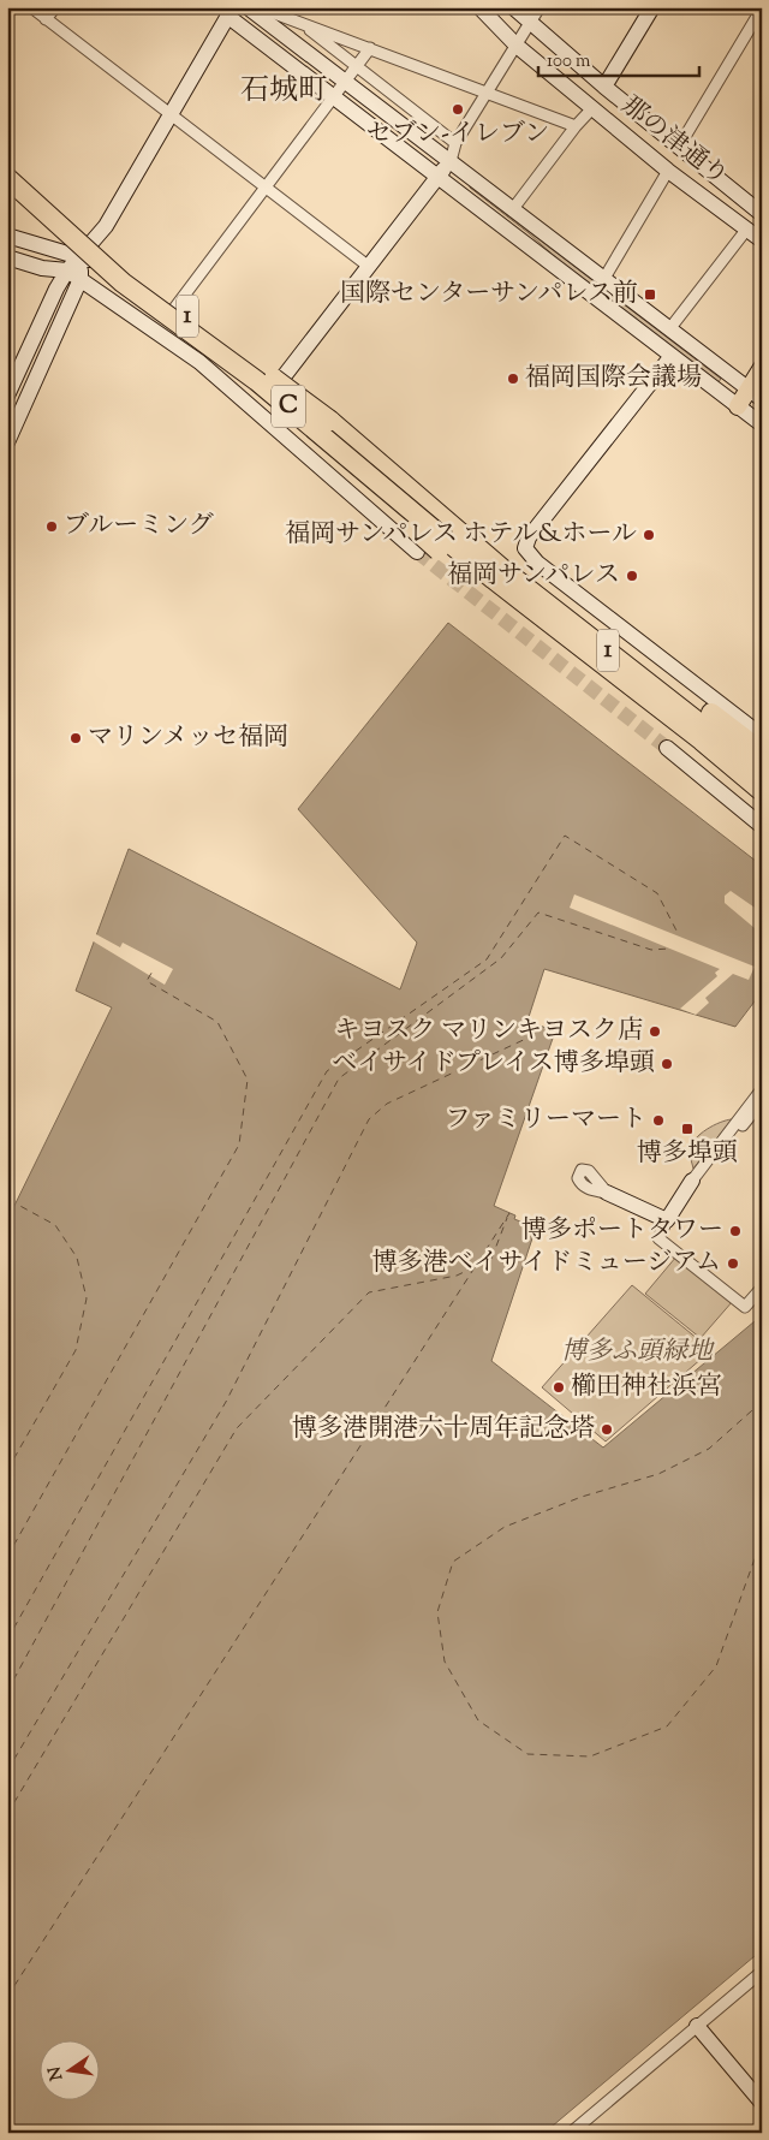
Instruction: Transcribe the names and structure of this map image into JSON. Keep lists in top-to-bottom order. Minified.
{"streets":{"highway":["1","C"],"street":["那の津通り"]},"crossings":[["1","C"]],"districts":["石城町"],"parks":["博多ふ頭緑地"],"places":{"other":["セブン-イレブン","福岡国際会議場","ブルーミング","福岡サンパレス ホテル&ホール","福岡サンパレス","マリンメッセ福岡","キヨスク マリンキヨスク店","ベイサイドプレイス博多埠頭","ファミリーマート","博多ポートタワー","博多港ベイサイドミュージアム","櫛田神社浜宮","博多港開港六十周年記念塔"],"transit":["国際センターサンパレス前","博多埠頭"]},"scale_bar":"100 m","north":"left"}
